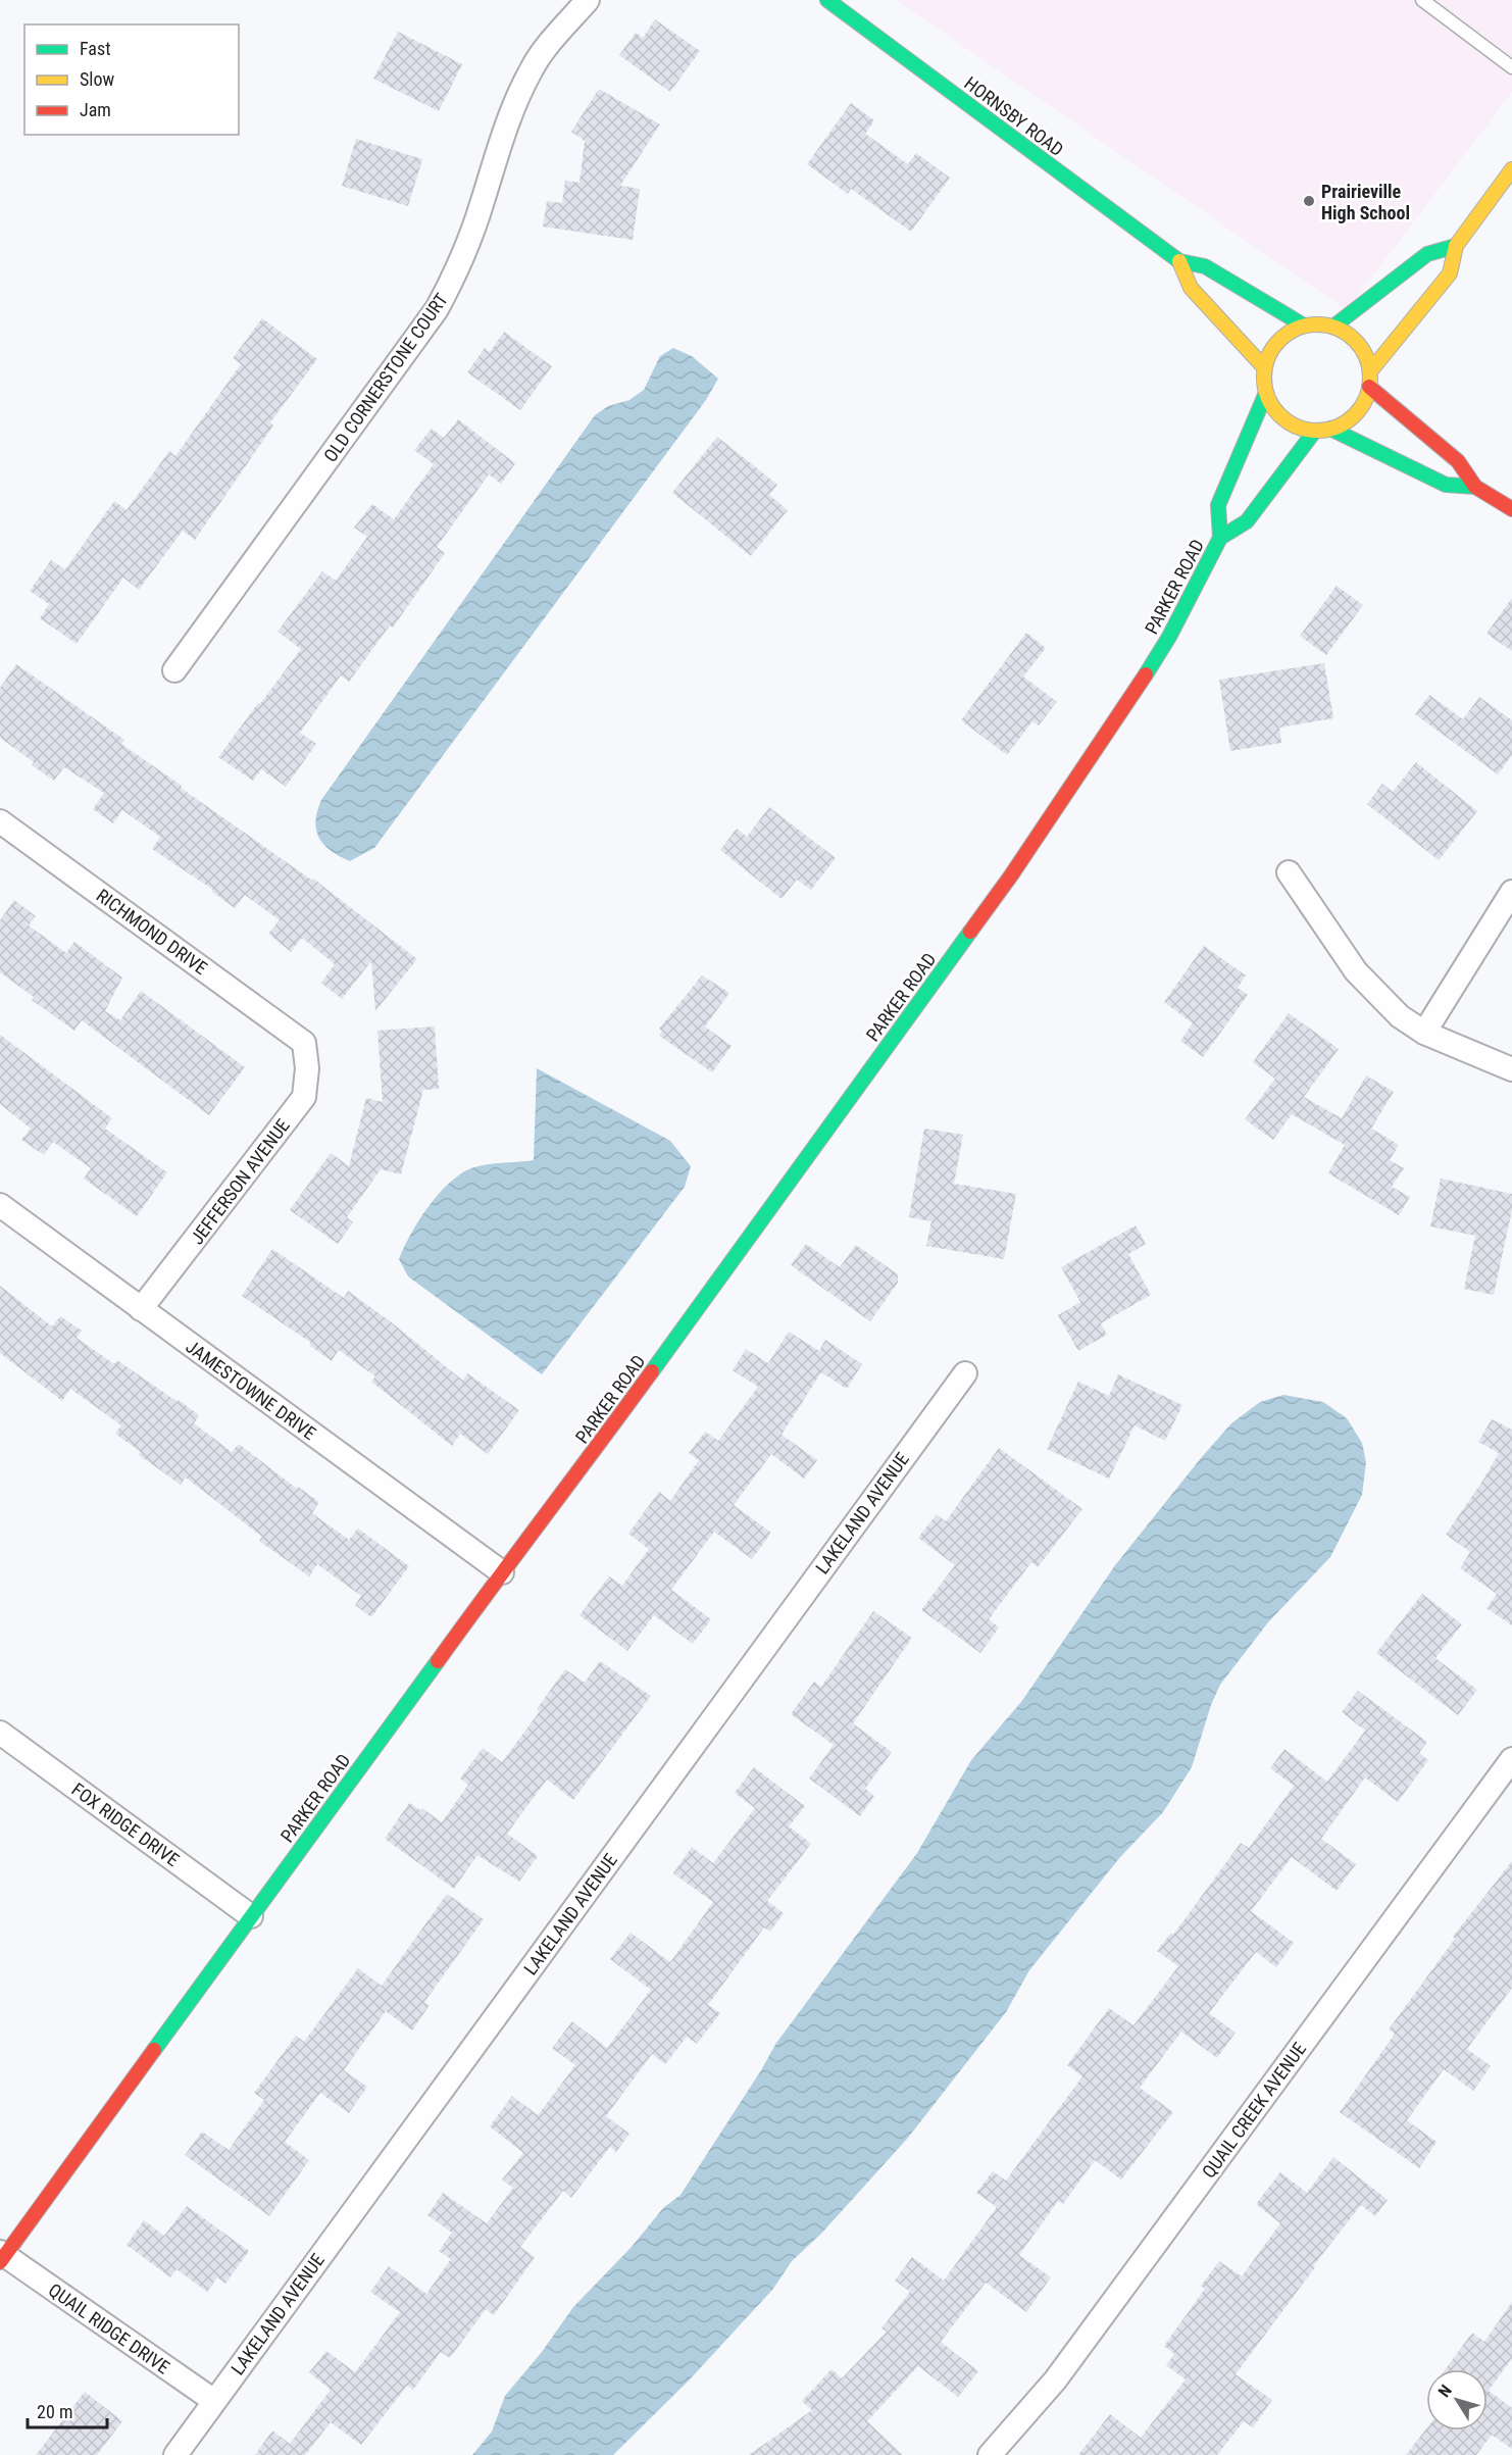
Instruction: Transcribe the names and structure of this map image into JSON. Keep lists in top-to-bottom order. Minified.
{"streets":{"street":["HORNSBY ROAD","OLD CORNERSTONE COURT","PARKER ROAD","RICHMOND DRIVE","JEFFERSON AVENUE","JAMESTOWNE DRIVE","LAKELAND AVENUE","FOX RIDGE DRIVE","QUAIL CREEK AVENUE","QUAIL RIDGE DRIVE"]},"crossings":[["HORNSBY ROAD","PARKER ROAD"],["PARKER ROAD","JAMESTOWNE DRIVE"],["PARKER ROAD","FOX RIDGE DRIVE"],["PARKER ROAD","QUAIL RIDGE DRIVE"],["RICHMOND DRIVE","JEFFERSON AVENUE"],["JEFFERSON AVENUE","JAMESTOWNE DRIVE"],["LAKELAND AVENUE","QUAIL RIDGE DRIVE"]],"places":["Prairieville High School"],"legend":["Fast","Slow","Jam"],"scale_bar":"20 m","north":"top left"}
